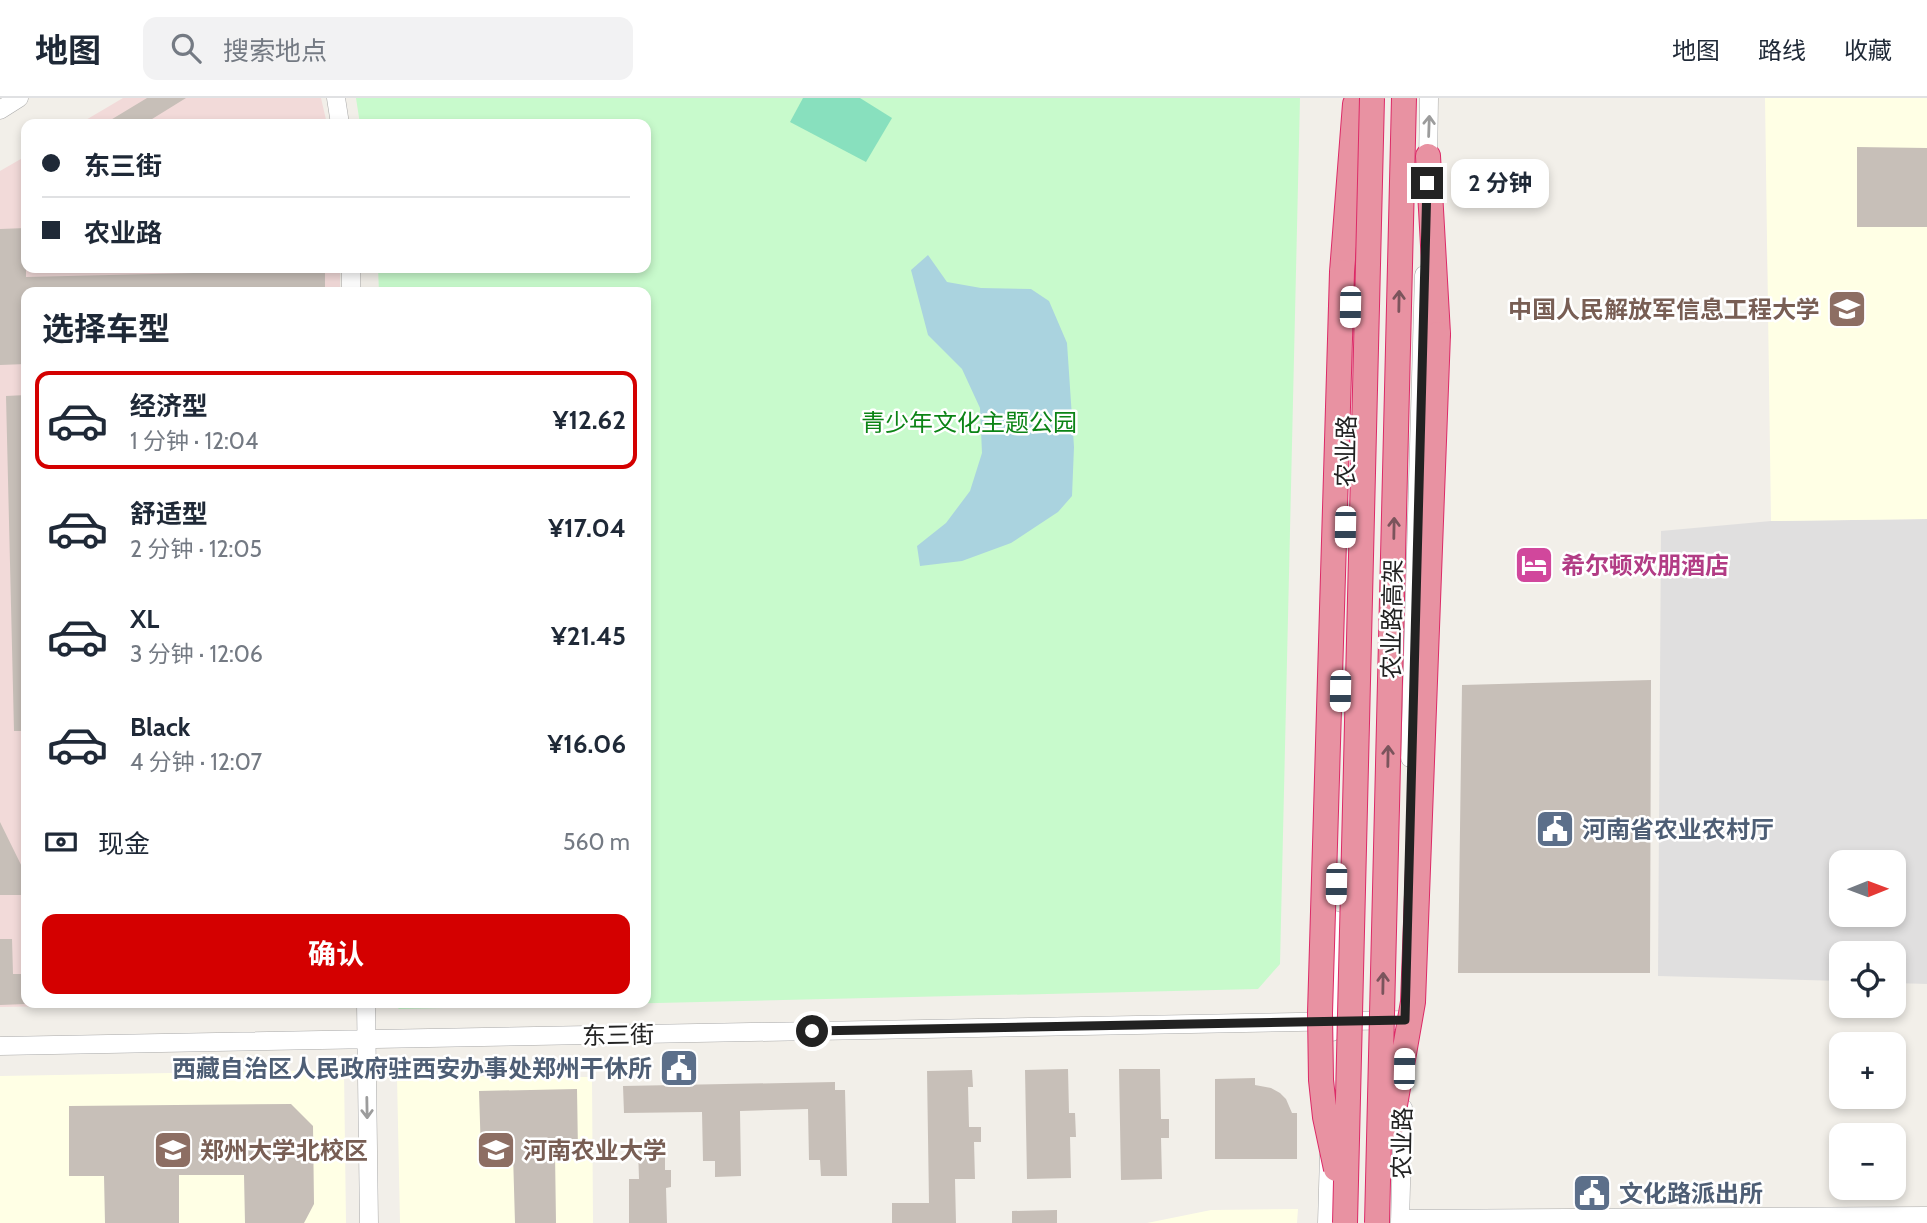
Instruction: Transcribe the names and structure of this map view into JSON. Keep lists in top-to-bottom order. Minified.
{"streets":{"highway":["农业路高架"],"street":["农业路","东三街"]},"crossings":[["农业路","农业路高架"],["农业路","东三街"]],"parks":["青少年文化主题公园"],"places":{"school or university":["中国人民解放军信息工程大学","郑州大学北校区","河南农业大学"],"hotel":["希尔顿欢朋酒店"],"public building":["河南省农业农村厅","西藏自治区人民政府驻西安办事处郑州干休所","文化路派出所"]},"north":"right","page":{"header":"地图","search":"搜索地点","nav":["地图","路线","收藏"],"banner":["东三街","农业路"],"bubble":"2 分钟","heading":"选择车型","list":[{"name":"经济型","note":"1 分钟 · 12:04","value":"¥12.62"},{"name":"舒适型","note":"2 分钟 · 12:05","value":"¥17.04"},{"name":"XL","note":"3 分钟 · 12:06","value":"¥21.45"},{"name":"Black","note":"4 分钟 · 12:07","value":"¥16.06"}],"pay":["现金","560 m"],"map_buttons":["+","−"],"buttons":"确认"}}
